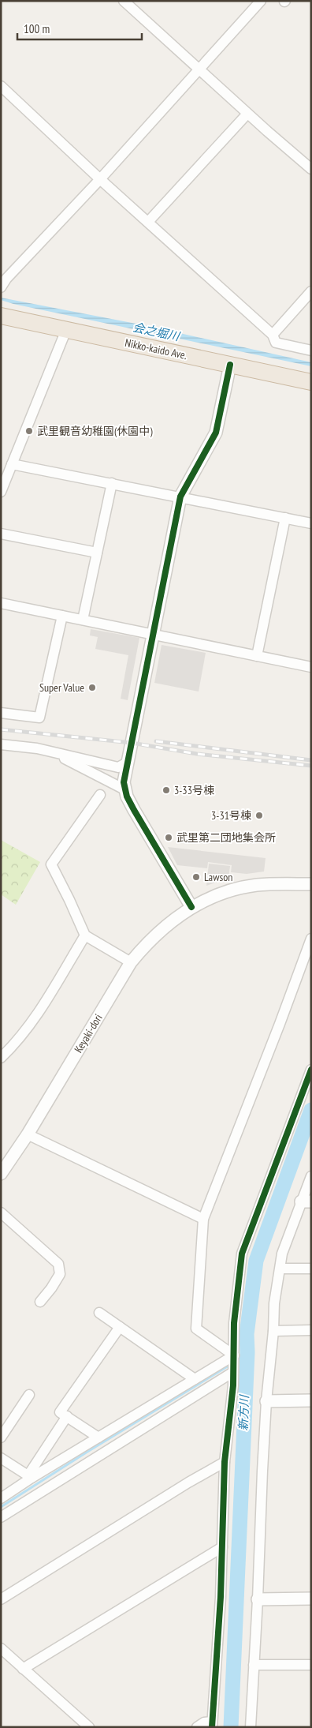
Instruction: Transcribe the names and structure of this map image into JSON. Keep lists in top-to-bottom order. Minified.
{"streets":{"highway":["Nikko-kaido Ave."],"street":["Keyaki-dori"]},"water":["会之堀川","新方川"],"places":["武里観音幼稚園(休園中)","Super Value","3-33号棟","3-31号棟","武里第二団地集会所","Lawson"],"scale_bar":"100 m"}
